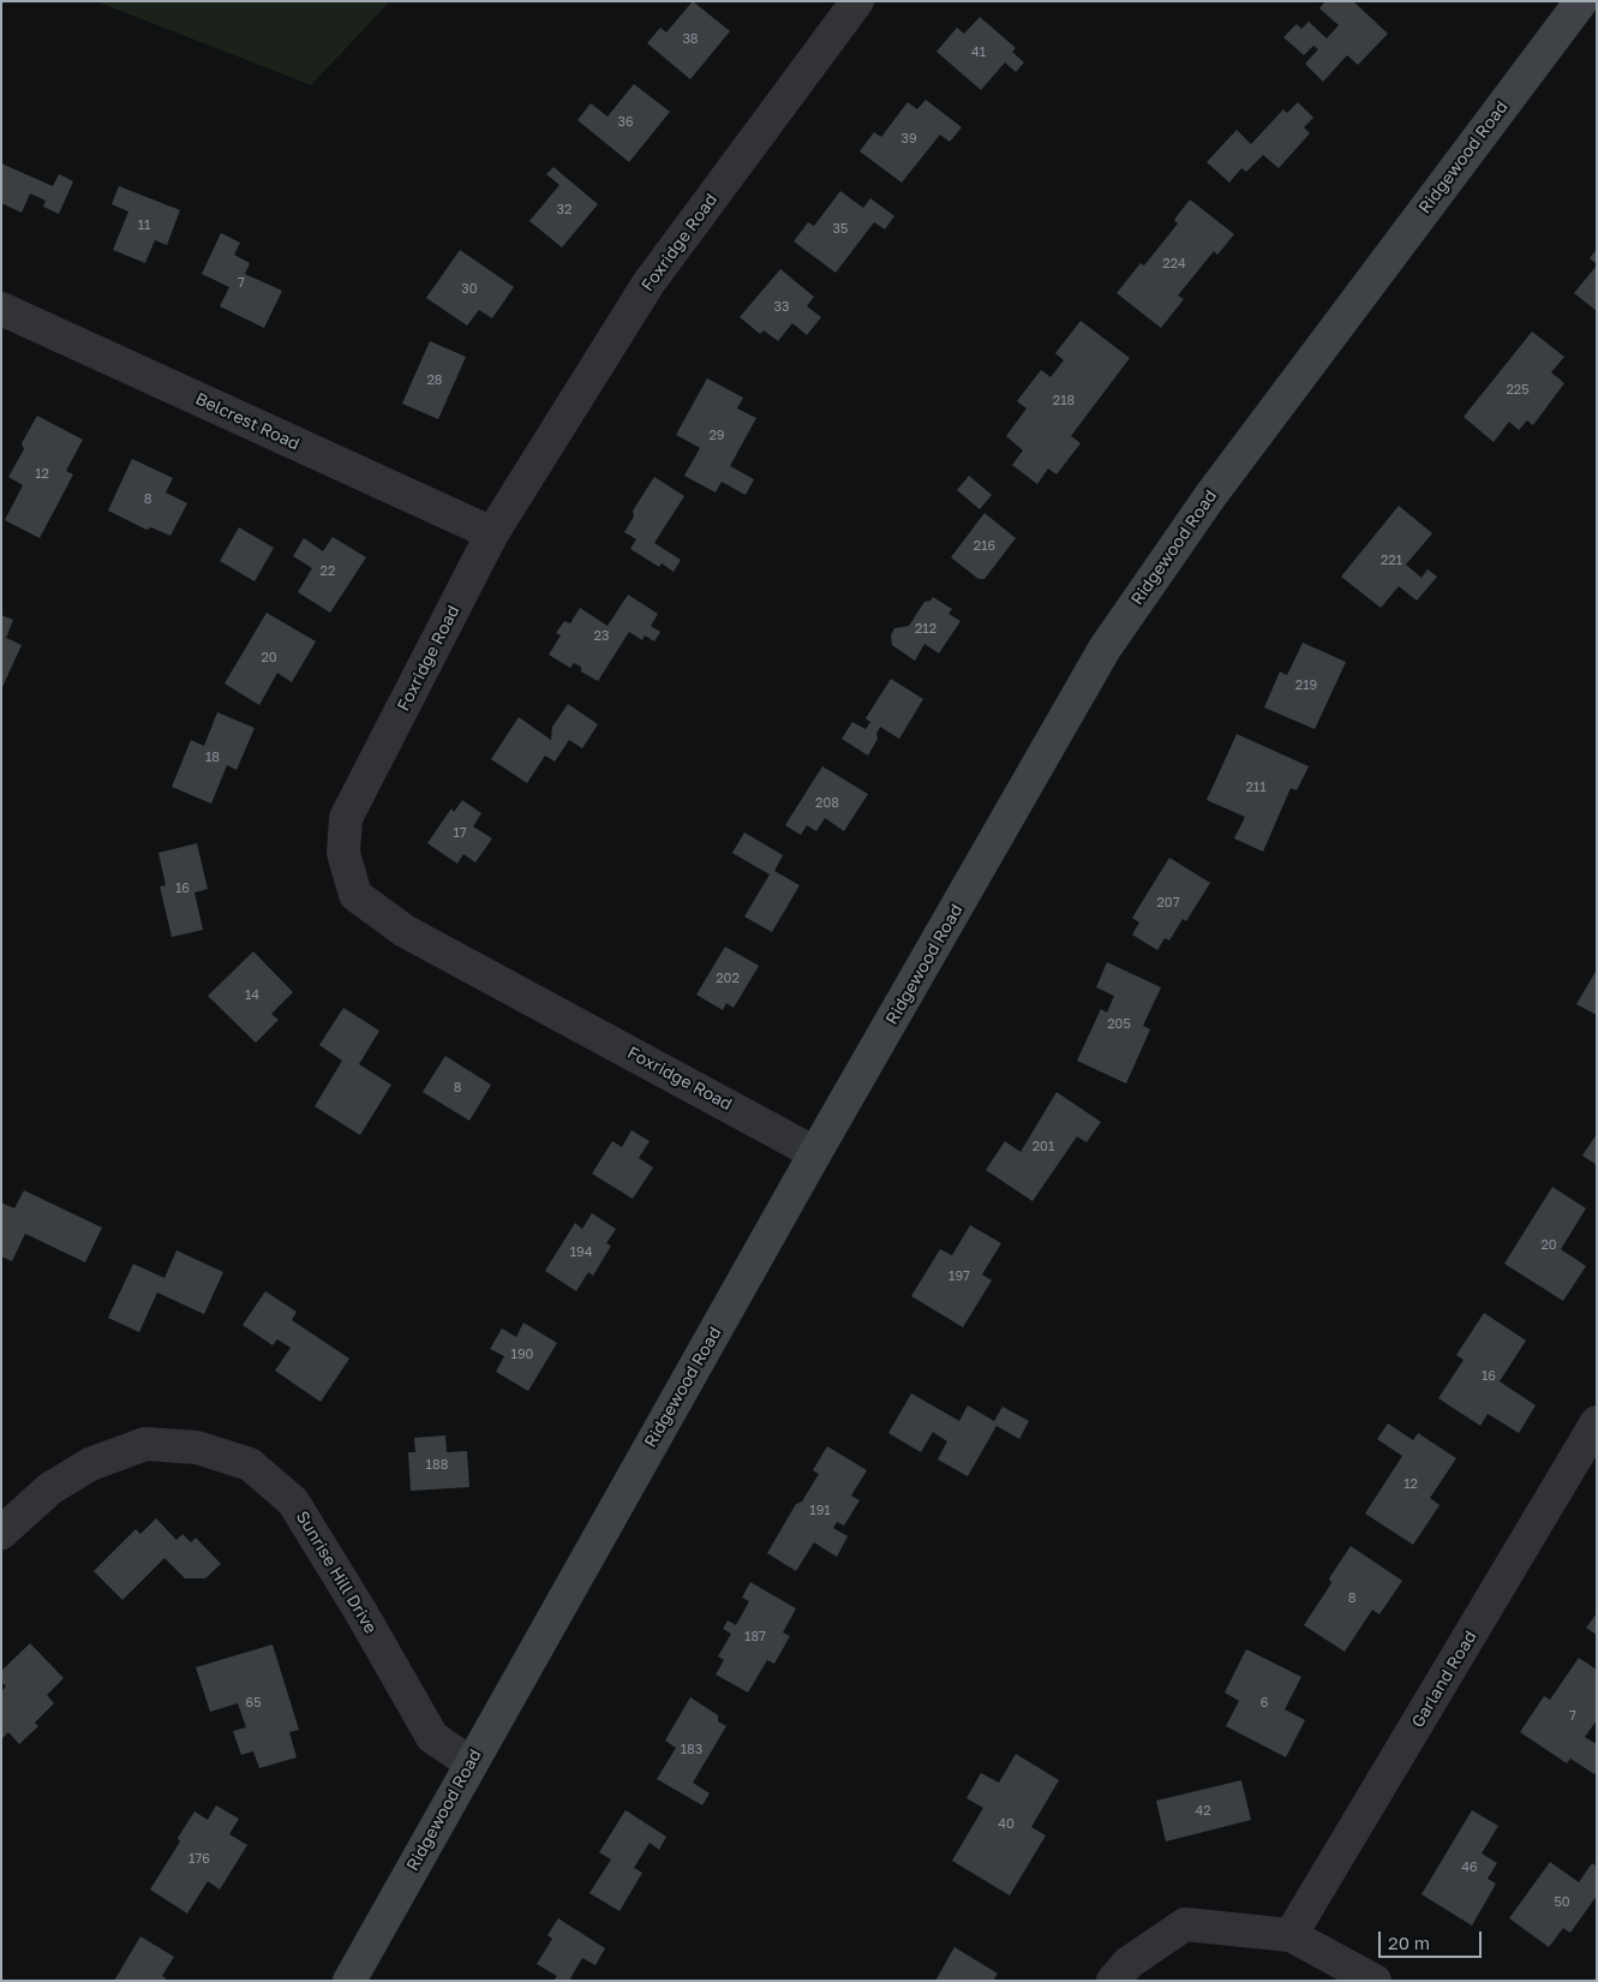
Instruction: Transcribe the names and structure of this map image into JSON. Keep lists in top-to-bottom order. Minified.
{"streets":{"main road":["Ridgewood Road"],"street":["Foxridge Road","Belcrest Road","Sunrise Hill Drive","Garland Road"]},"crossings":[["Ridgewood Road","Foxridge Road"],["Ridgewood Road","Sunrise Hill Drive"],["Foxridge Road","Belcrest Road"]],"house_numbers":["38","41","36","39","32","11","35","224","7","30","33","28","225","218","29","12","8","216","221","22","212","23","20","219","18","211","208","17","16","207","202","14","205","8","201","20","194","197","190","16","188","12","191","8","187","65","6","7","183","42","40","176","46","50"],"scale_bar":"20 m"}
